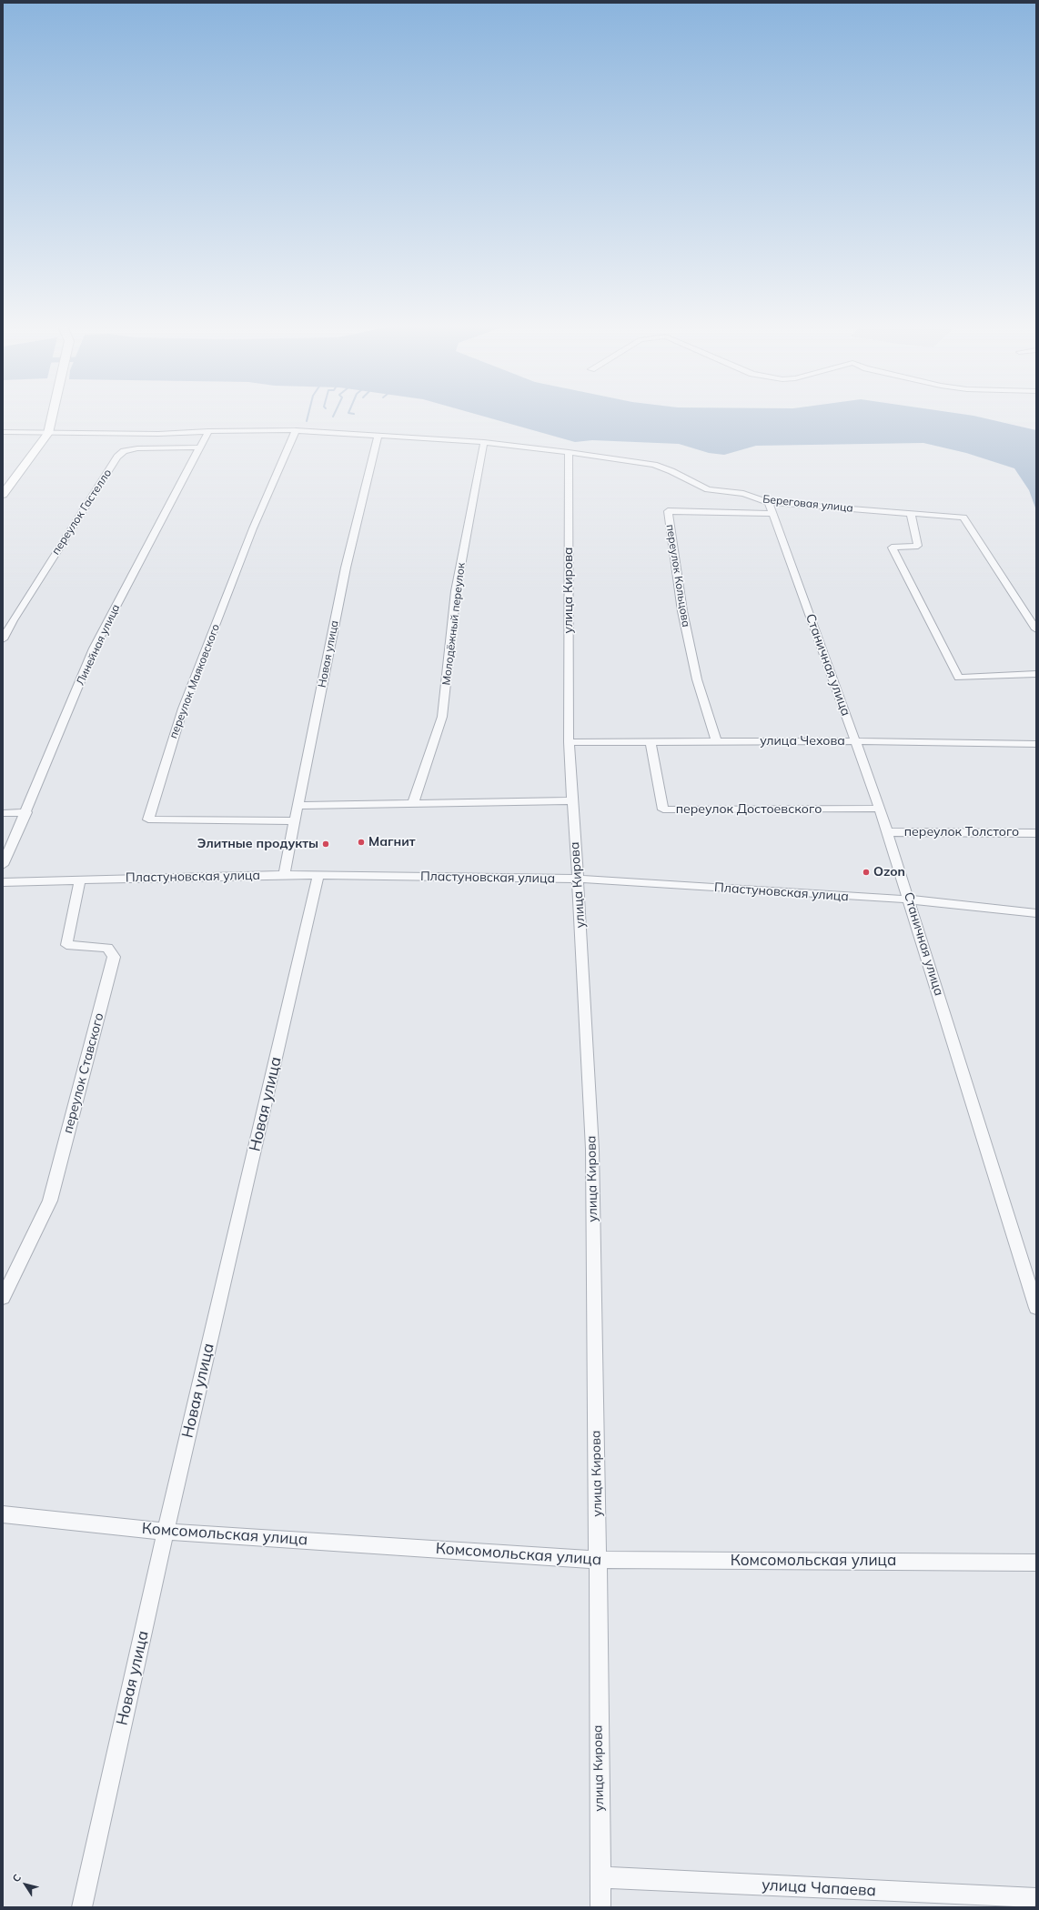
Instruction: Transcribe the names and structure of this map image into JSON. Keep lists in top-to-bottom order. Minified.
{"streets":{"street":["Береговая улица","переулок Гастелло","переулок Кольцова","улица Кирова","Молодёжный переулок","Линейная улица","Новая улица","Станичная улица","переулок Маяковского","улица Чехова","переулок Достоевского","переулок Толстого","Пластуновская улица","переулок Ставского","Комсомольская улица","улица Чапаева"]},"crossings":[["Береговая улица","улица Кирова"],["Береговая улица","Молодёжный переулок"],["Береговая улица","Линейная улица"],["Береговая улица","Новая улица"],["Береговая улица","Станичная улица"],["Береговая улица","переулок Маяковского"],["переулок Гастелло","Линейная улица"],["переулок Кольцова","Станичная улица"],["переулок Кольцова","улица Чехова"],["улица Кирова","улица Чехова"],["улица Кирова","Пластуновская улица"],["улица Кирова","Комсомольская улица"],["улица Кирова","улица Чапаева"],["Новая улица","переулок Маяковского"],["Новая улица","Пластуновская улица"],["Новая улица","Комсомольская улица"],["Станичная улица","улица Чехова"],["Станичная улица","переулок Достоевского"],["Станичная улица","переулок Толстого"],["Станичная улица","Пластуновская улица"],["улица Чехова","переулок Достоевского"],["Пластуновская улица","переулок Ставского"]],"places":["Магнит","Элитные продукты","Ozon"],"north":"top left"}
